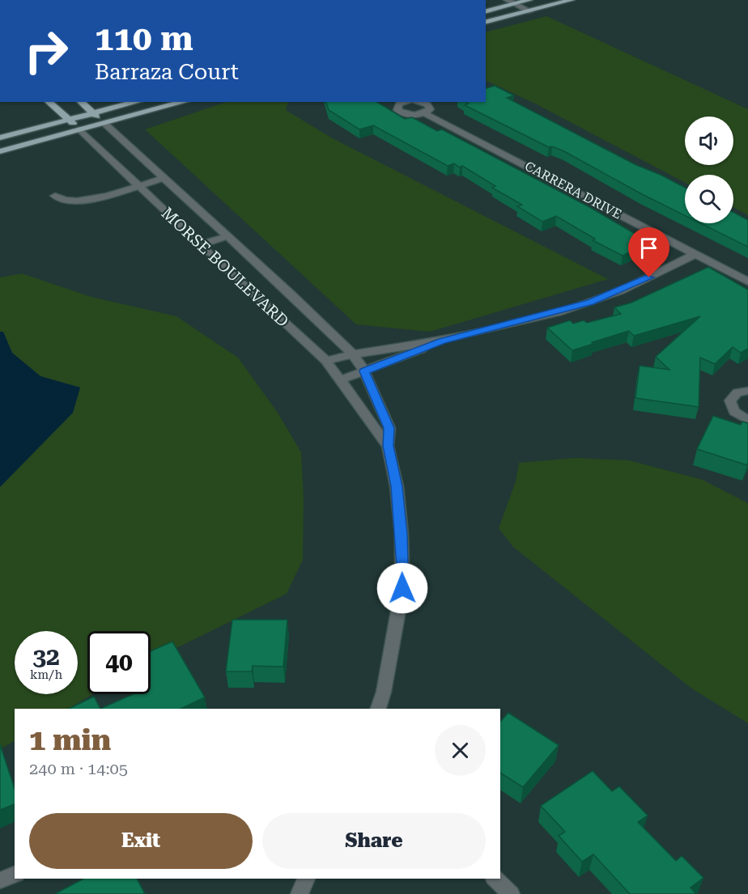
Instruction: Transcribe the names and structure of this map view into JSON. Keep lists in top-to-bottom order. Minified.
{"streets":{"main road":["MORSE BOULEVARD"],"street":["CARRERA DRIVE"]},"page":{"turn":["110 m","Barraza Court"],"speed":"32 km/h","limit":"40","heading":["1 min","240 m · 14:05"],"buttons":["Exit","Share"]}}
